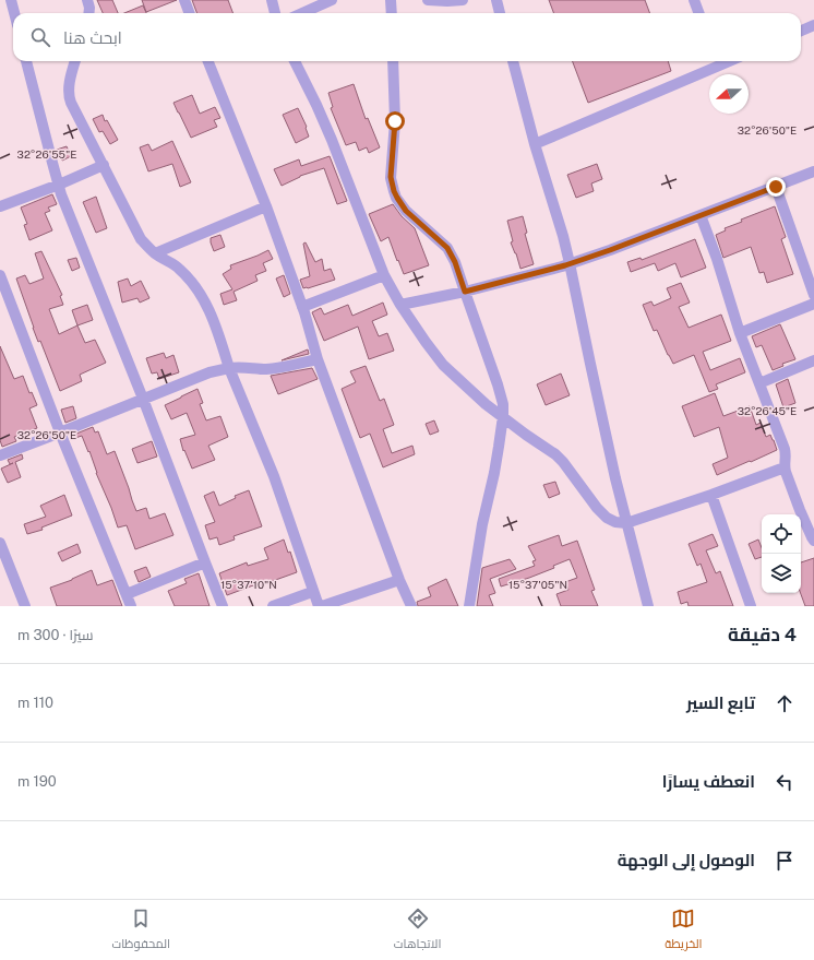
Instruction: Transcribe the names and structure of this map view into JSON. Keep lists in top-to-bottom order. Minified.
{"north":"left","page":{"search":"ابحث هنا","heading":["4 دقيقة","سيرًا · 300 m"],"list":[["تابع السير","110 m"],["انعطف يسارًا","190 m"],"الوصول إلى الوجهة"],"nav":["الخريطة","الاتجاهات","المحفوظات"]},"coordinates":["32°26'50\"E","32°26'55\"E","32°26'45\"E","15°37'10\"N","15°37'05\"N"]}
